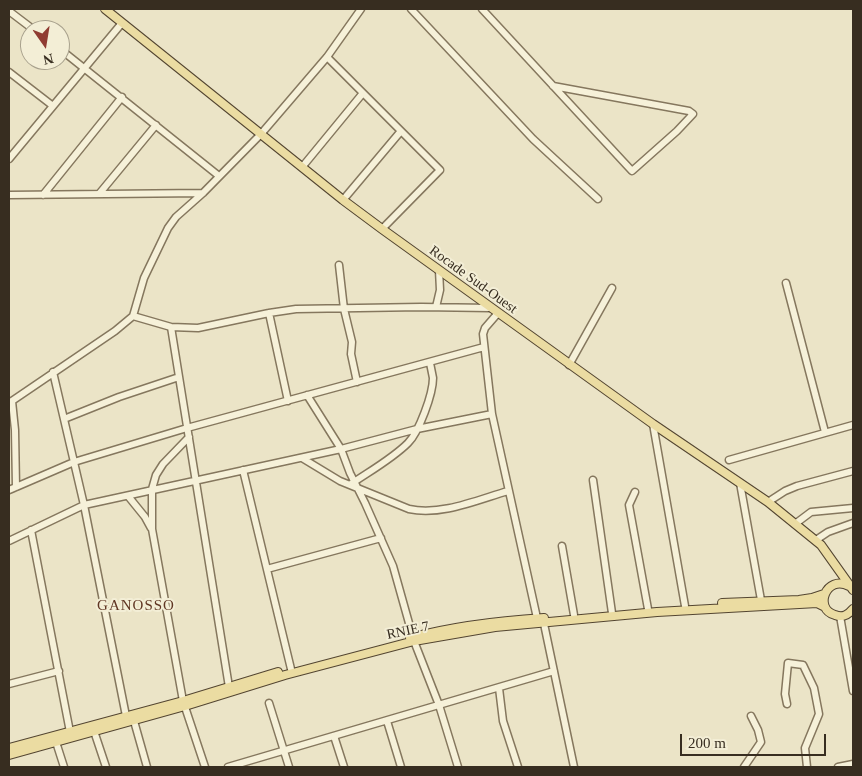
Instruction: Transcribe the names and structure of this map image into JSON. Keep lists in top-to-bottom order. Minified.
{"streets":{"main road":["Rocade Sud-Ouest","RNIE 7"]},"districts":["GANOSSO"],"scale_bar":"200 m","north":"bottom"}
